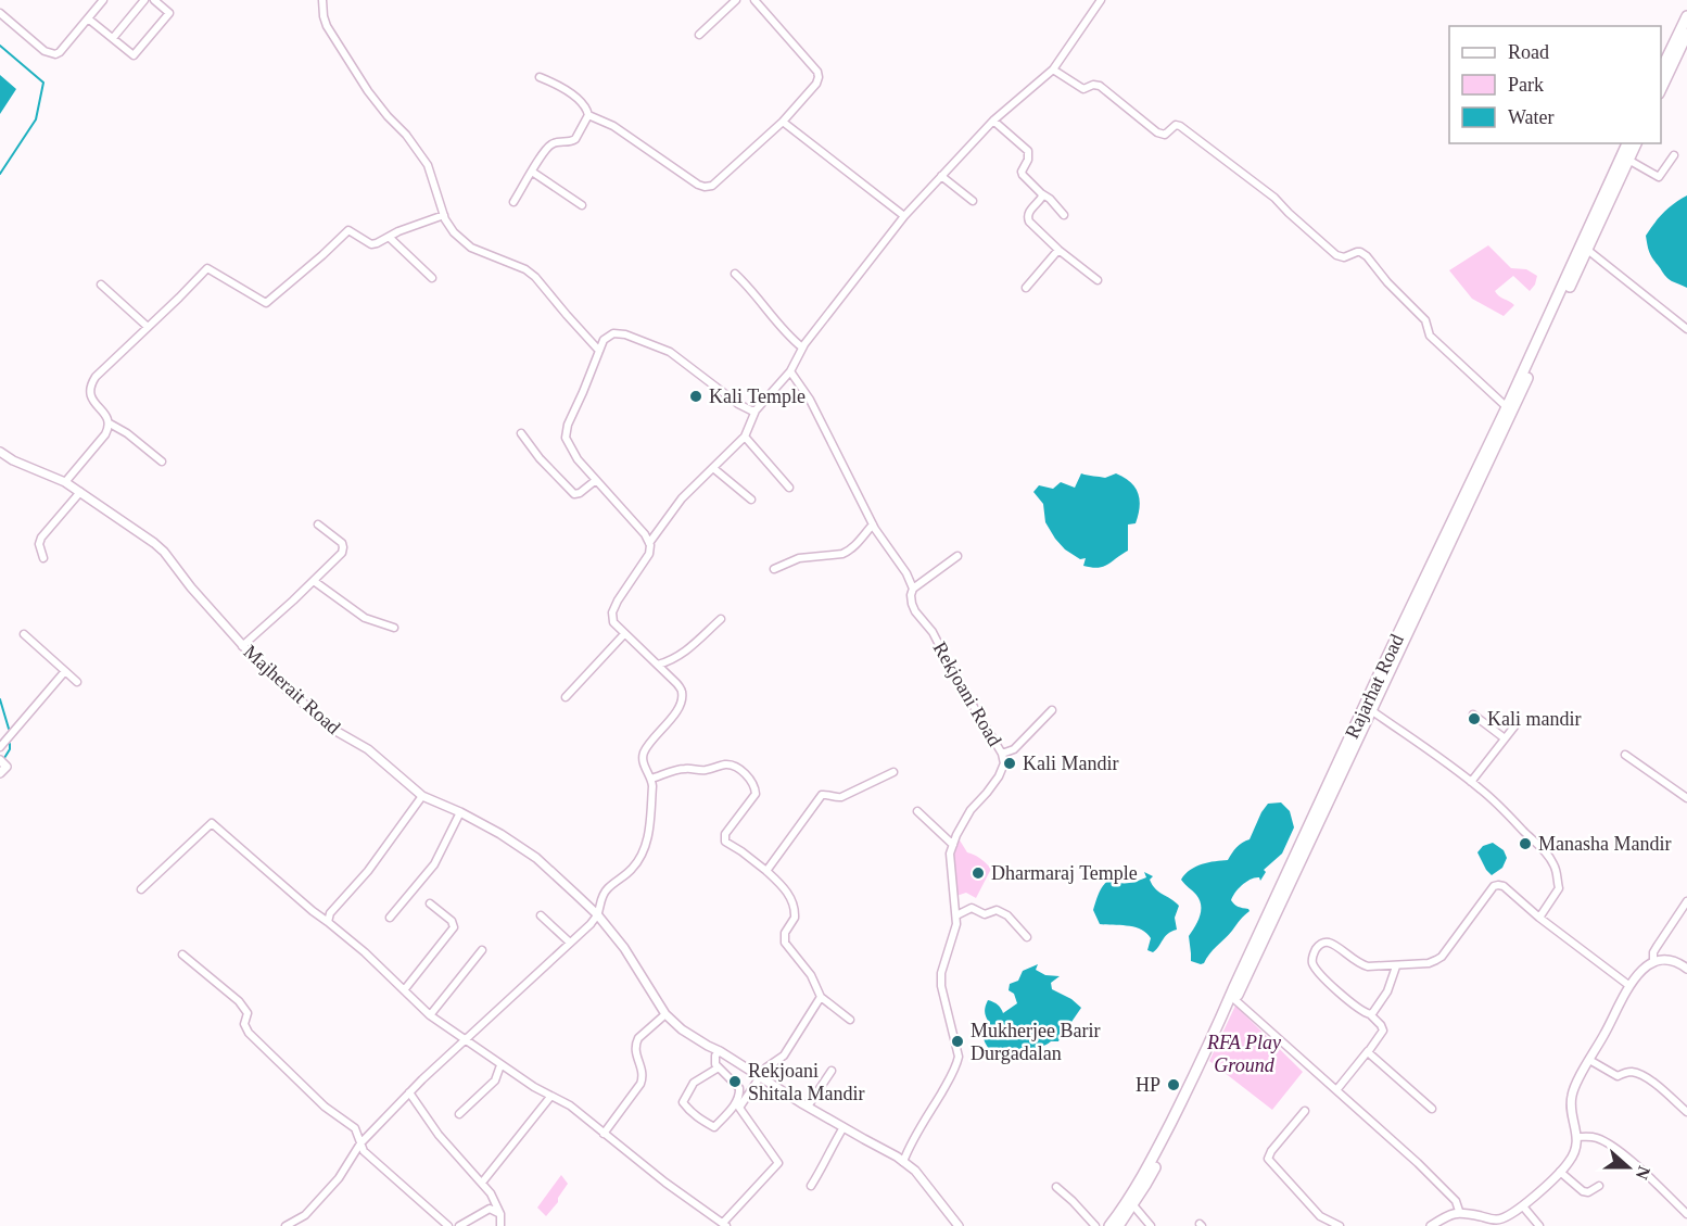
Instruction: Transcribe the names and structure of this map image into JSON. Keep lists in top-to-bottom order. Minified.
{"streets":{"main road":["Rajarhat Road"],"street":["Majherait Road","Rekjoani Road"]},"parks":["RFA Play Ground"],"places":["Kali Temple","Kali mandir","Kali Mandir","Manasha Mandir","Dharmaraj Temple","Mukherjee Barir Durgadalan","Rekjoani Shitala Mandir","HP"],"legend":["Road","Park","Water"],"north":"right"}
